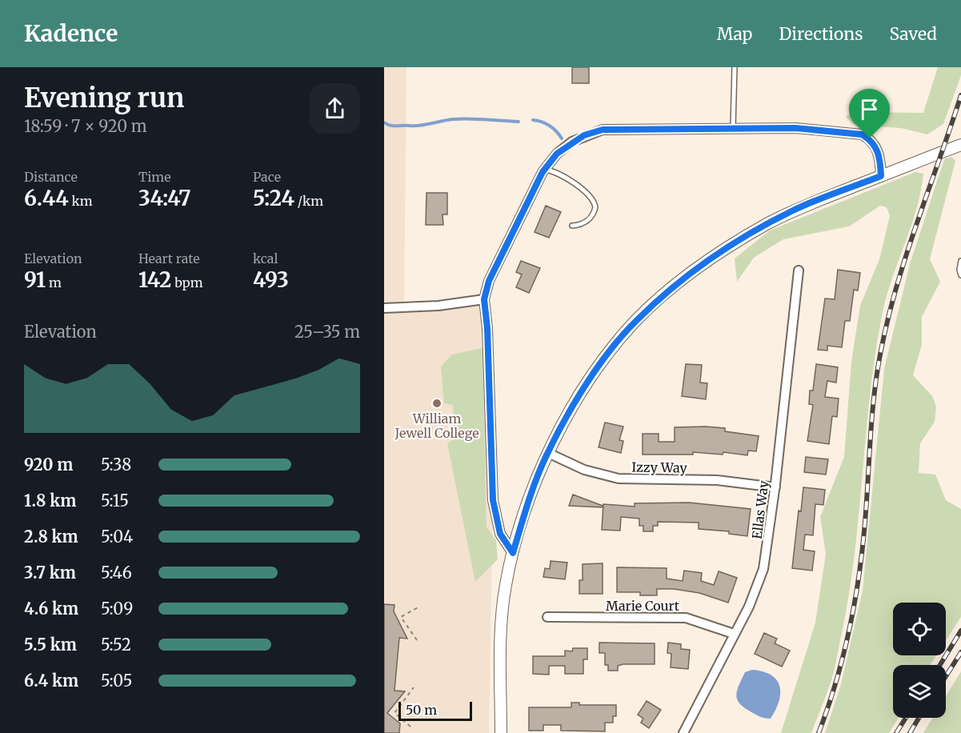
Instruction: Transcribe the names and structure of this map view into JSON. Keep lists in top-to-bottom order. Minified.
{"streets":{"street":["Izzy Way","Ellas Way","Marie Court"]},"crossings":[["Izzy Way","Ellas Way"],["Ellas Way","Marie Court"]],"places":["William Jewell College"],"scale_bar":"50 m","page":{"header":"Kadence","nav":["Map","Directions","Saved"],"heading":["Evening run","18:59 · 7 × 920 m"],"stats":[["Distance","6.44 km"],["Time","34:47"],["Pace","5:24 /km"],["Elevation","91 m"],["Heart rate","142 bpm"],["kcal","493"]],"chart":["Elevation","25–35 m"],"list":[{"name":"920 m","note":"5:38"},{"name":"1.8 km","note":"5:15"},{"name":"2.8 km","note":"5:04"},{"name":"3.7 km","note":"5:46"},{"name":"4.6 km","note":"5:09"},{"name":"5.5 km","note":"5:52"},{"name":"6.4 km","note":"5:05"}],"scale":"50 m"}}
